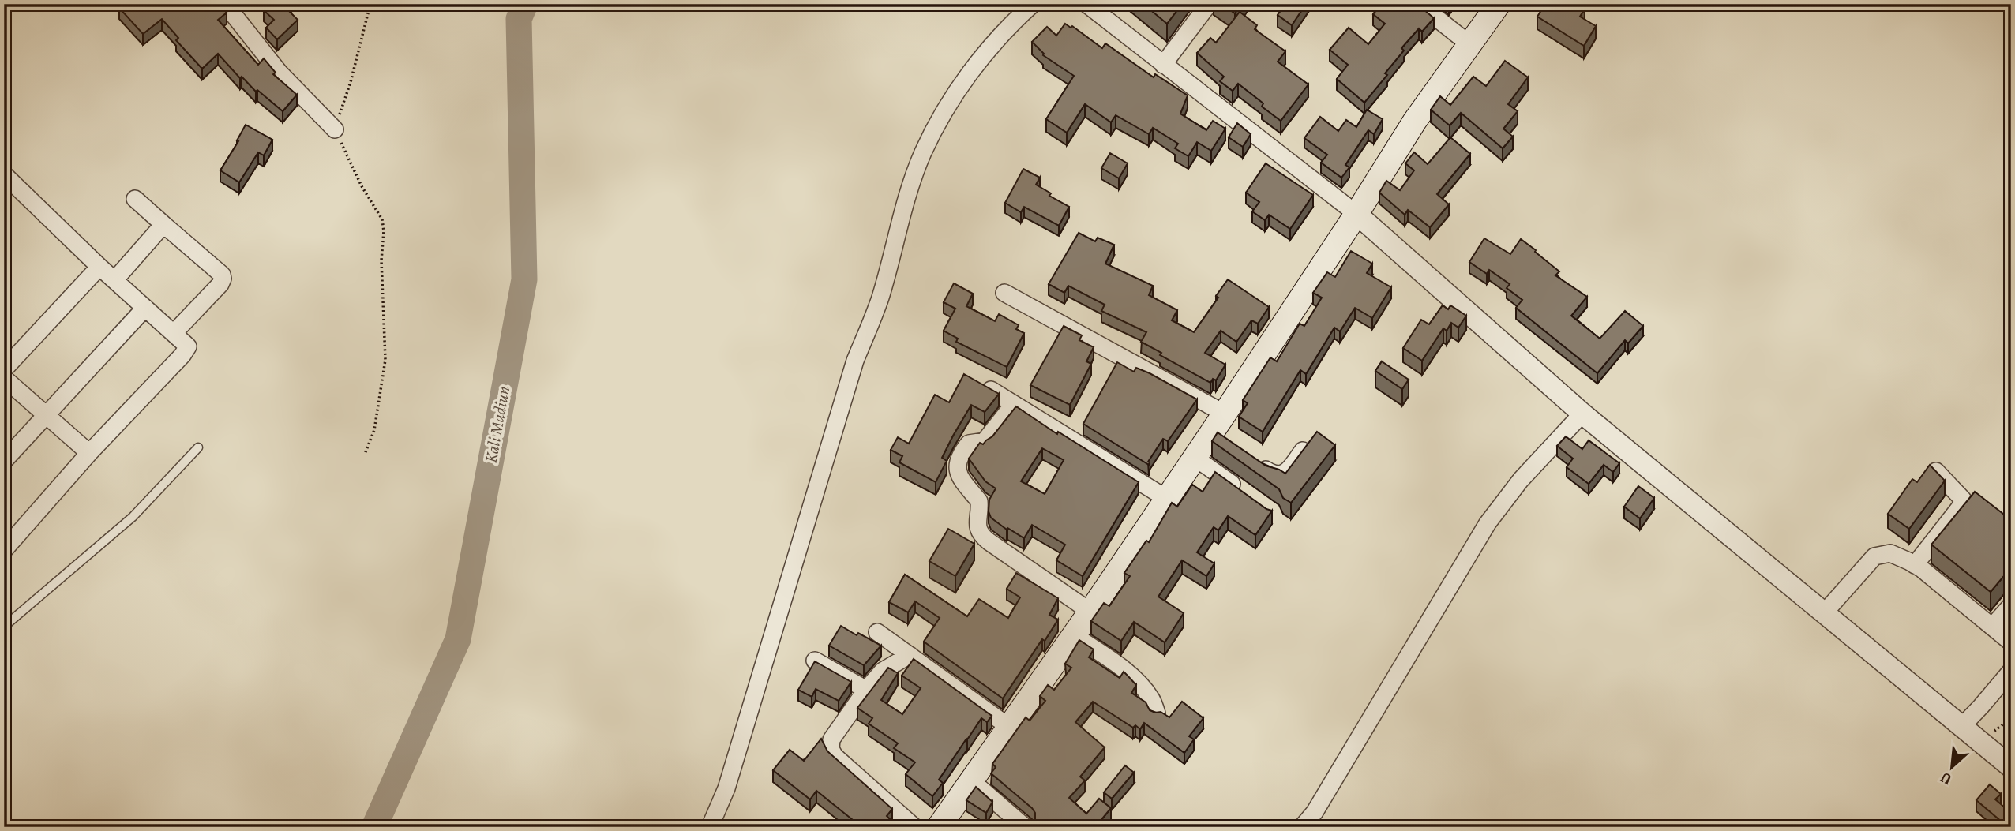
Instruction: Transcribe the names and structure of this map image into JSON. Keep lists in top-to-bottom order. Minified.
{"water":["Kali Madiun"],"north":"bottom left"}
